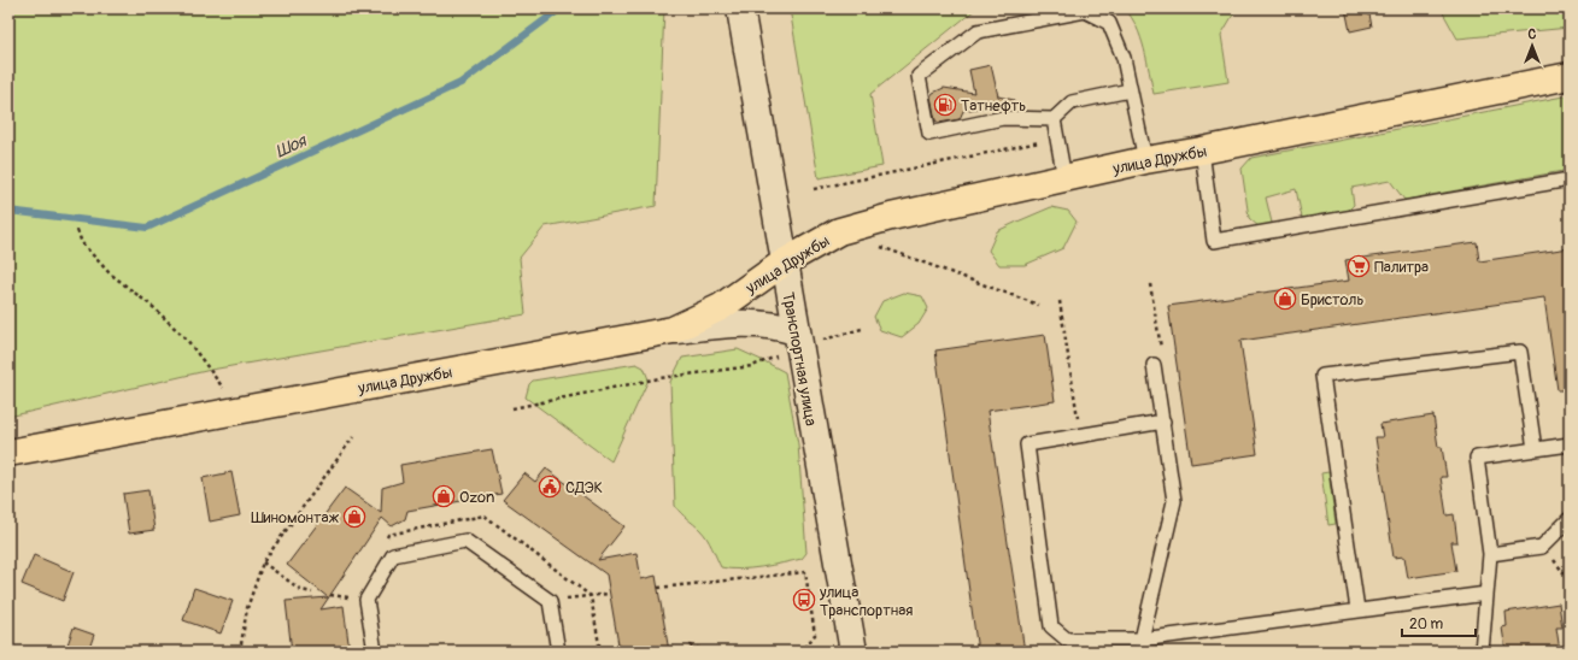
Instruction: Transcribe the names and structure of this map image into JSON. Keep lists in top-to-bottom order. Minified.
{"streets":{"main road":["улица Дружбы","Транспортная улица"]},"crossings":[["улица Дружбы","Транспортная улица"]],"water":["Шоя"],"places":{"fuel station":["Татнефть"],"supermarket":["Палитра"],"shop":["Бристоль","Ozon","Шиномонтаж"],"public building":["СДЭК"],"bus stop":["улица Транспортная"]},"scale_bar":"20 m","north":"top"}
